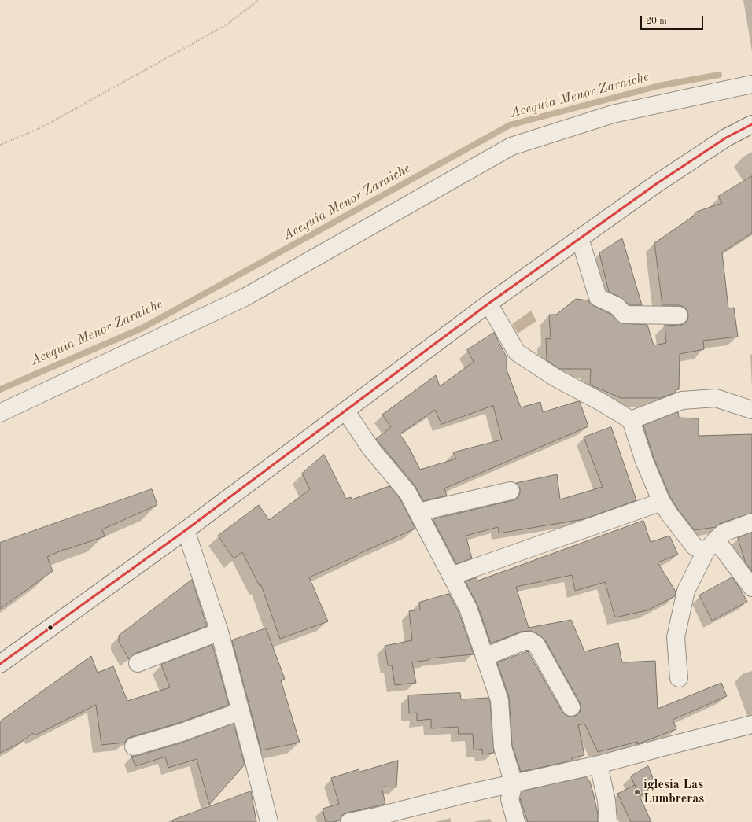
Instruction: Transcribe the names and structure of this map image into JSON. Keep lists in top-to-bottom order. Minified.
{"water":["Acequia Menor Zaraiche"],"places":["iglesia Las Lumbreras"],"scale_bar":"20 m"}
